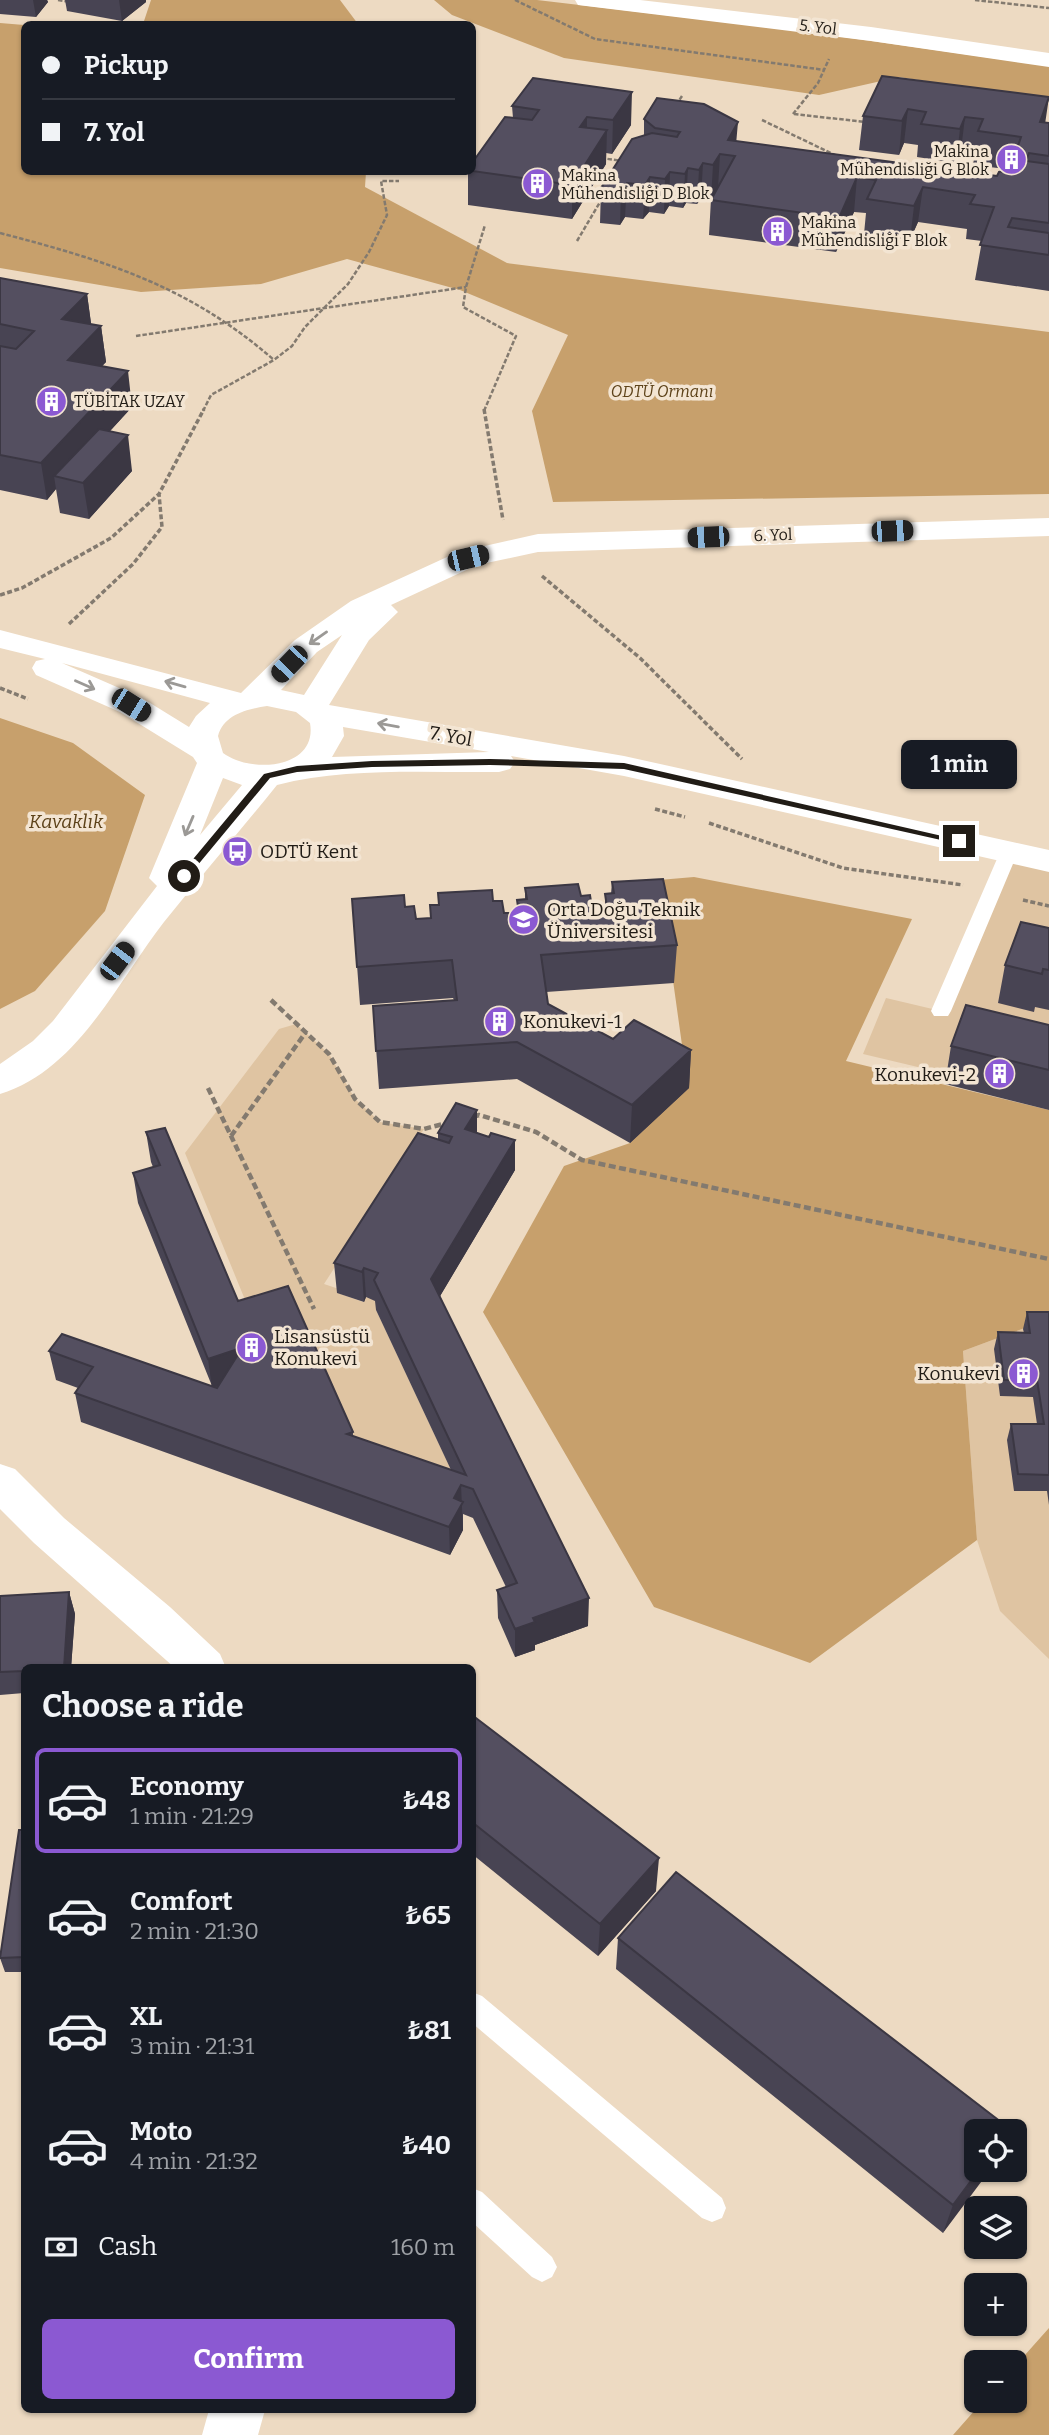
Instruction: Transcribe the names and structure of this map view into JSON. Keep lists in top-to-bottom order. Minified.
{"streets":{"street":["5. Yol","6. Yol","7. Yol"]},"crossings":[["6. Yol","7. Yol"]],"parks":["ODTÜ Ormanı","Kavaklık"],"places":{"building":["Makina Mühendisliği G Blok","Makina Mühendisliği D Blok","Makina Mühendisliği F Blok","TÜBİTAK UZAY","Konukevi-1","Konukevi-2","Lisansüstü Konukevi","Konukevi"],"bus stop":["ODTÜ Kent"],"school or university":["Orta Doğu Teknik Üniversitesi"]},"page":{"banner":["Pickup","7. Yol"],"bubble":"1 min","heading":"Choose a ride","list":[{"name":"Economy","note":"1 min · 21:29","value":"₺48"},{"name":"Comfort","note":"2 min · 21:30","value":"₺65"},{"name":"XL","note":"3 min · 21:31","value":"₺81"},{"name":"Moto","note":"4 min · 21:32","value":"₺40"}],"map_buttons":["+","−"],"pay":["Cash","160 m"],"buttons":"Confirm"}}
